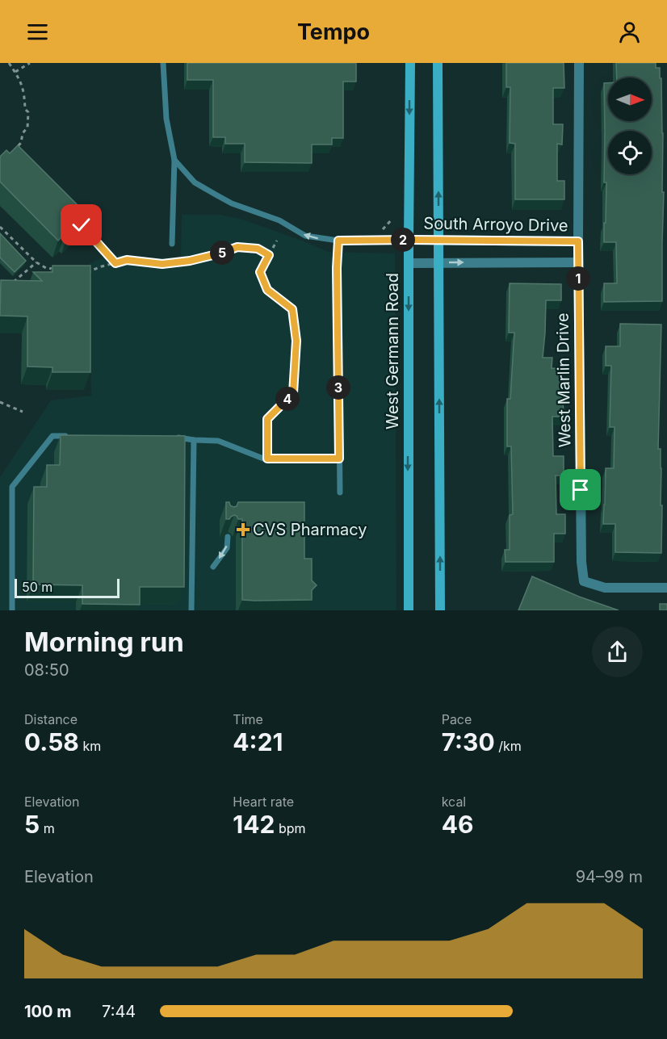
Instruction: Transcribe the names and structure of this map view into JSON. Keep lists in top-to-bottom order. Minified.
{"streets":{"main road":["West Germann Road"],"street":["South Arroyo Drive","West Marlin Drive"]},"crossings":[["South Arroyo Drive","West Germann Road"],["South Arroyo Drive","West Marlin Drive"]],"one_way":["South Arroyo Drive"],"places":{"health":["CVS Pharmacy"]},"scale_bar":"50 m","north":"right","page":{"header":"Tempo","pins":["2","5","1","3","4"],"scale":"50 m","heading":["Morning run","08:50"],"stats":[["Distance","0.58 km"],["Time","4:21"],["Pace","7:30 /km"],["Elevation","5 m"],["Heart rate","142 bpm"],["kcal","46"]],"chart":["Elevation","94–99 m"],"list":[{"name":"100 m","note":"7:44"}]}}
